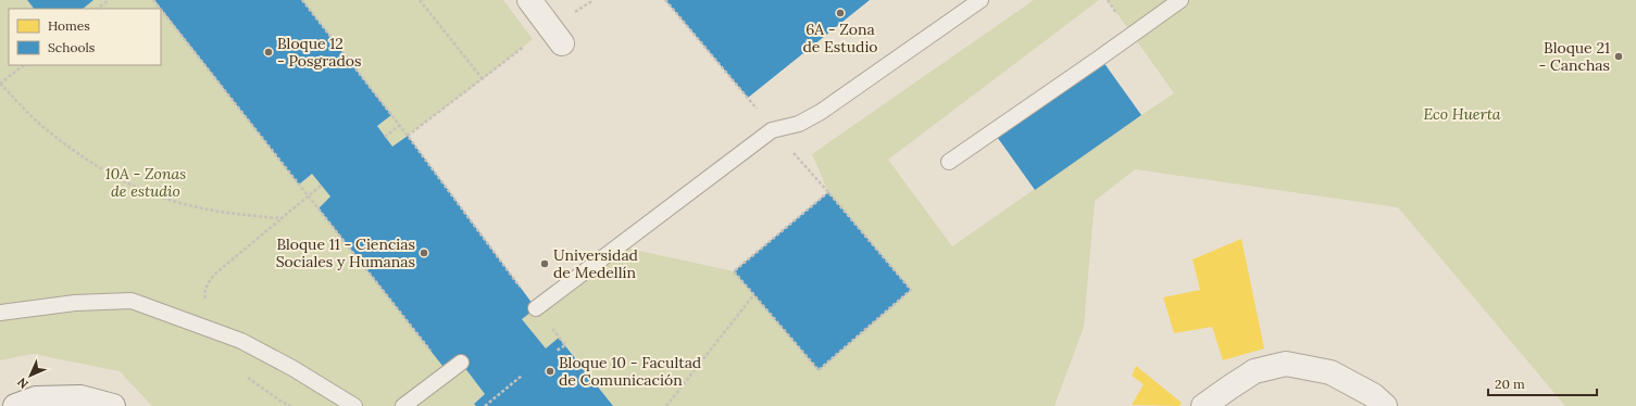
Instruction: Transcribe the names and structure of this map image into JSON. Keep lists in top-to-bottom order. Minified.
{"parks":["Eco Huerta","10A - Zonas de estudio"],"places":["6A - Zona de Estudio","Bloque 12 - Posgrados","Bloque 21 - Canchas","Bloque 11 - Ciencias Sociales y Humanas","Universidad de Medellín","Bloque 10 - Facultad de Comunicación"],"legend":["Homes","Schools"],"scale_bar":"20 m","north":"bottom left"}
